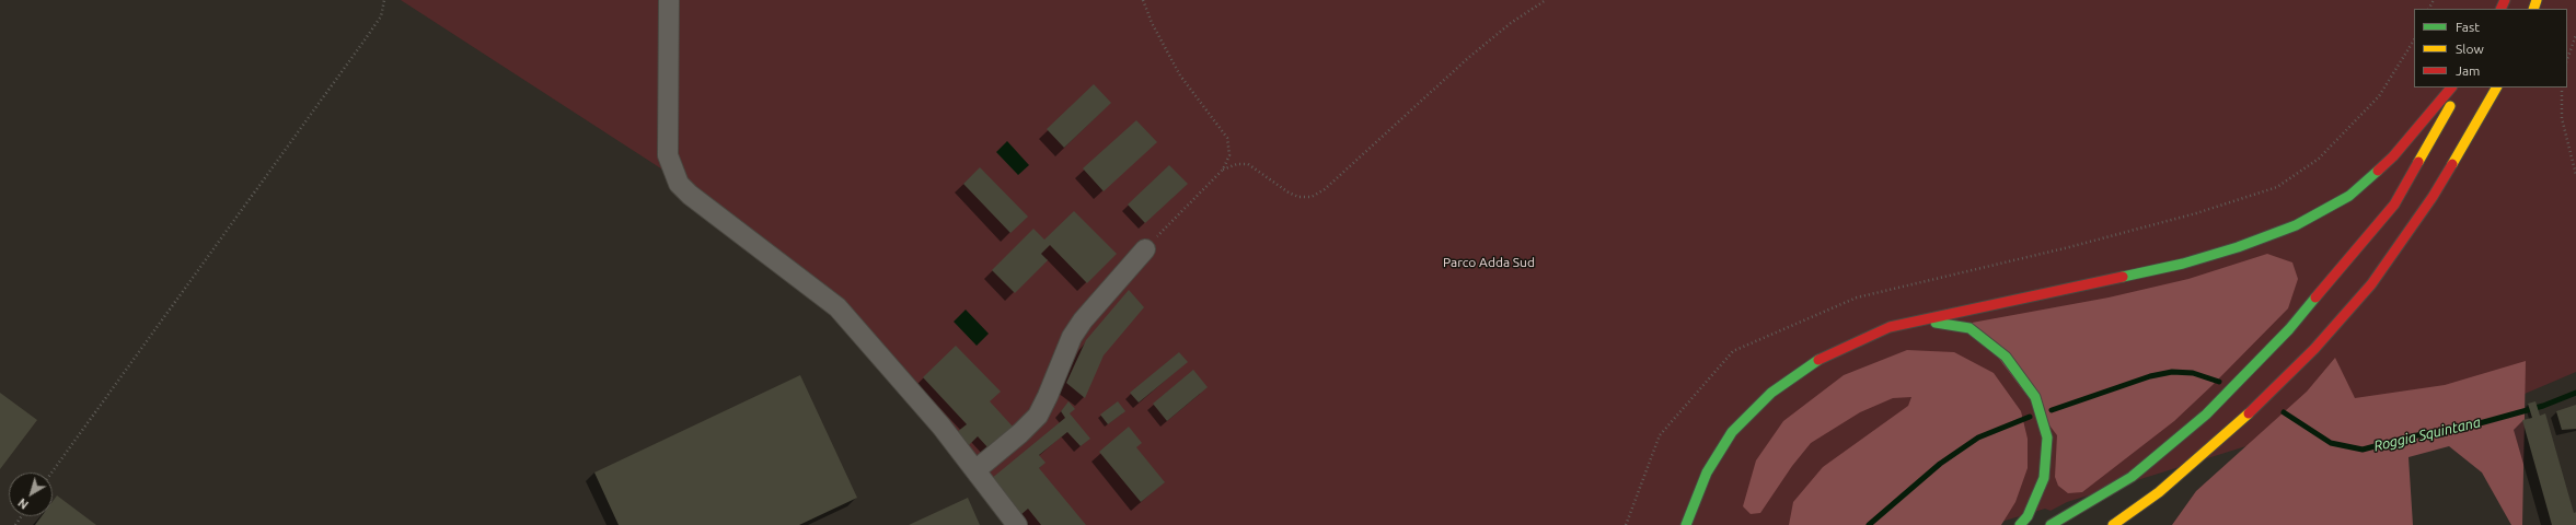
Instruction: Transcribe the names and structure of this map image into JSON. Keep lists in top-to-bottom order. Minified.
{"water":["Roggia Squintana"],"parks":["Parco Adda Sud"],"legend":["Fast","Slow","Jam"],"north":"bottom left"}
